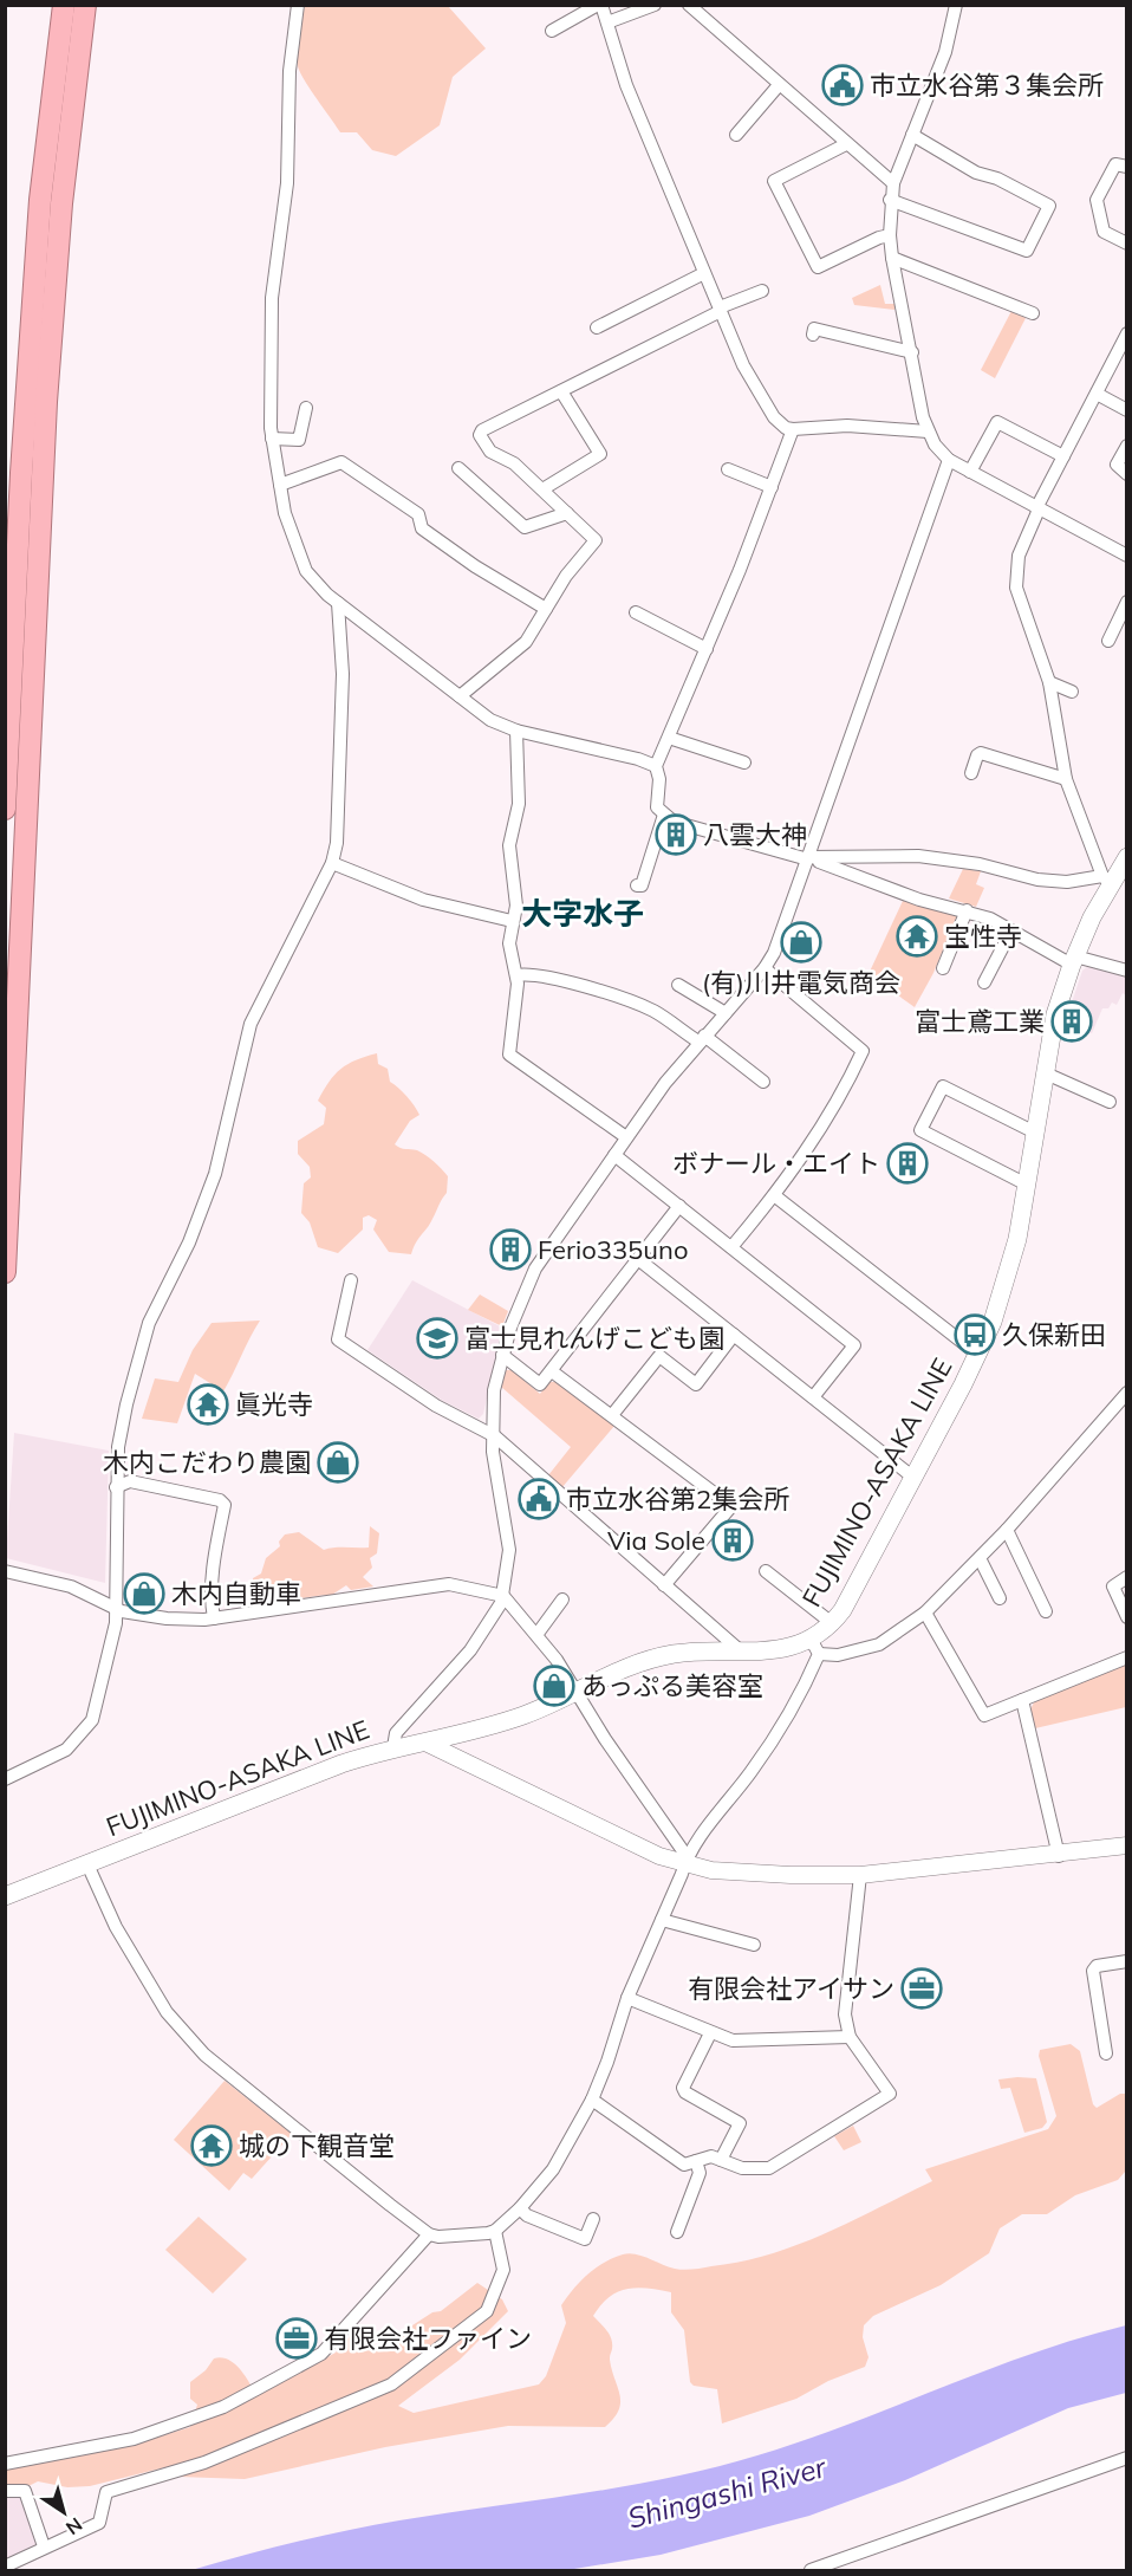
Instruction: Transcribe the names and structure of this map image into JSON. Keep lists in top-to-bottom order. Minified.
{"streets":{"main road":["FUJIMINO-ASAKA LINE"]},"districts":["大字水子"],"water":["Shingashi River"],"places":{"public building":["市立水谷第３集会所","市立水谷第2集会所"],"building":["八雲大神","富士鳶工業","ボナール・エイト","Ferio335uno","Via Sole"],"temple":["宝性寺","眞光寺","城の下観音堂"],"shop":["(有)川井電気商会","木内こだわり農園","木内自動車","あっぷる美容室"],"bus stop":["久保新田"],"school or university":["富士見れんげこども園"],"office":["有限会社アイサン","有限会社ファイン"]},"north":"bottom right"}
